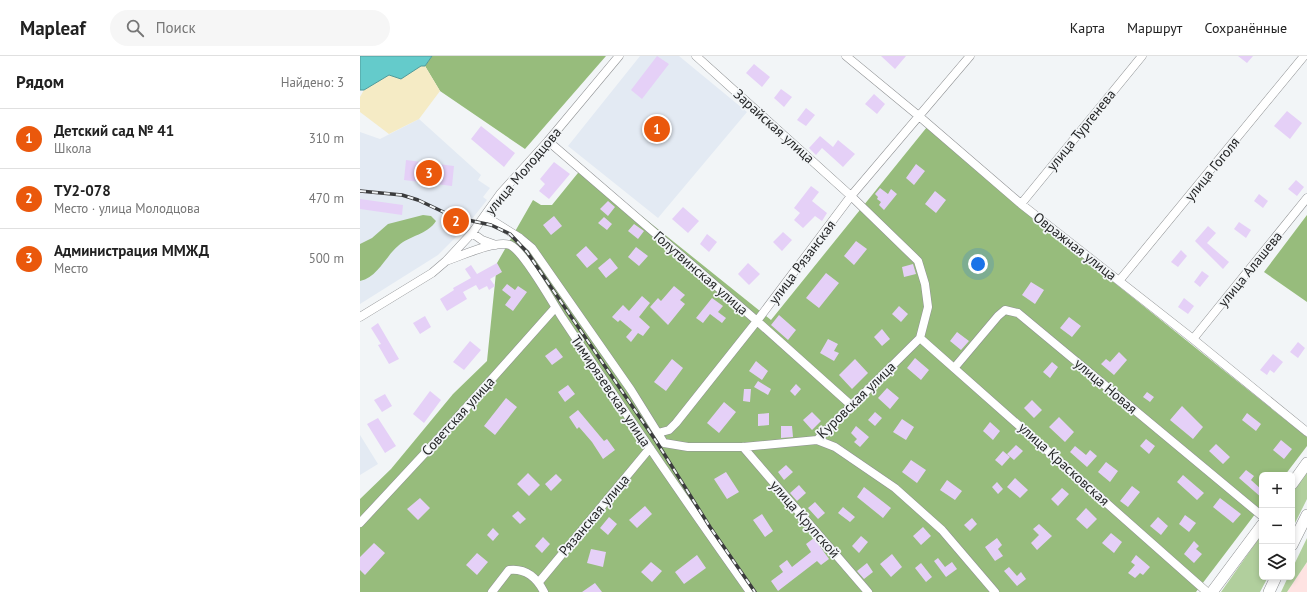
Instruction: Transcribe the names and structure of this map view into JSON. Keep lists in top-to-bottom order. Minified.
{"streets":{"street":["Зарайская улица","улица Тургенева","улица Гоголя","улица Молодцова","Овражная улица","улица Рязанская","улица Алашева","Голутвинская улица","улица Новая","Тимирязевская улица","Куровская улица","Советская улица","улица Красковская","Рязанская улица","улица Крупской"]},"crossings":[["Зарайская улица","улица Рязанская"],["Зарайская улица","Куровская улица"],["Зарайская улица","улица Красковская"],["улица Тургенева","Овражная улица"],["улица Гоголя","Овражная улица"],["улица Молодцова","Голутвинская улица"],["улица Молодцова","Тимирязевская улица"],["Овражная улица","улица Алашева"],["улица Рязанская","Голутвинская улица"],["улица Рязанская","Куровская улица"],["Голутвинская улица","Куровская улица"],["улица Новая","улица Красковская"],["Тимирязевская улица","Советская улица"],["Тимирязевская улица","Рязанская улица"],["Куровская улица","улица Красковская"],["Куровская улица","улица Крупской"]],"page":{"header":"Mapleaf","search":"Поиск","nav":["Карта","Маршрут","Сохранённые"],"heading":["Рядом","Найдено: 3"],"list":[{"mark":"1","name":"Детский сад № 41","note":"Школа","value":"310 m"},{"mark":"2","name":"ТУ2-078","note":"Место · улица Молодцова","value":"470 m"},{"mark":"3","name":"Администрация ММЖД","note":"Место","value":"500 m"}],"pins":["1","3","2"],"map_buttons":["+","−"]}}
